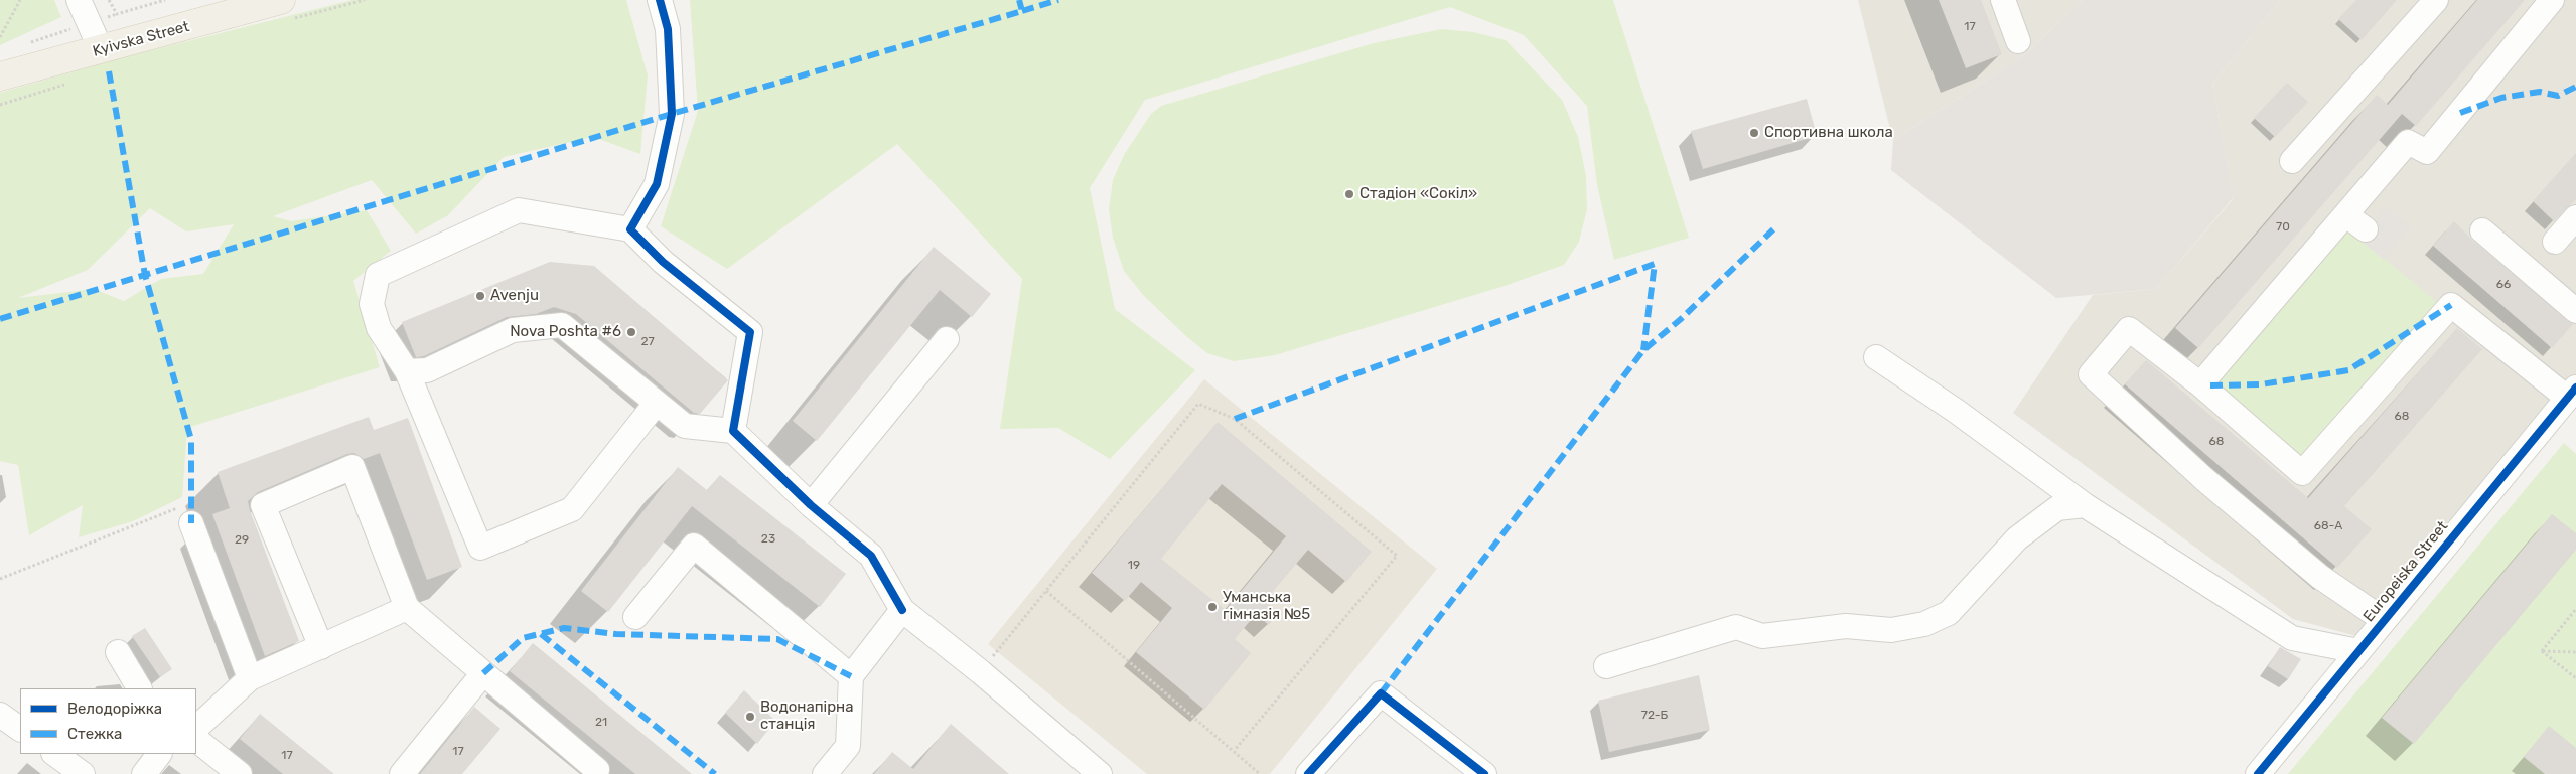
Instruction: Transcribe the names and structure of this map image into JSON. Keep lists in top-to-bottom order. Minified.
{"streets":{"main road":["Kyivska Street"],"street":["Europeiska Street"]},"places":["Спортивна школа","Стадіон «Сокіл»","Avenju","Nova Poshta #6","Уманська гімназія №5","Водонапірна станція"],"house_numbers":["17","70","66","27","68","68","68-А","23","29","19","72-Б","21","17","17"],"legend":["Велодоріжка","Стежка"]}
